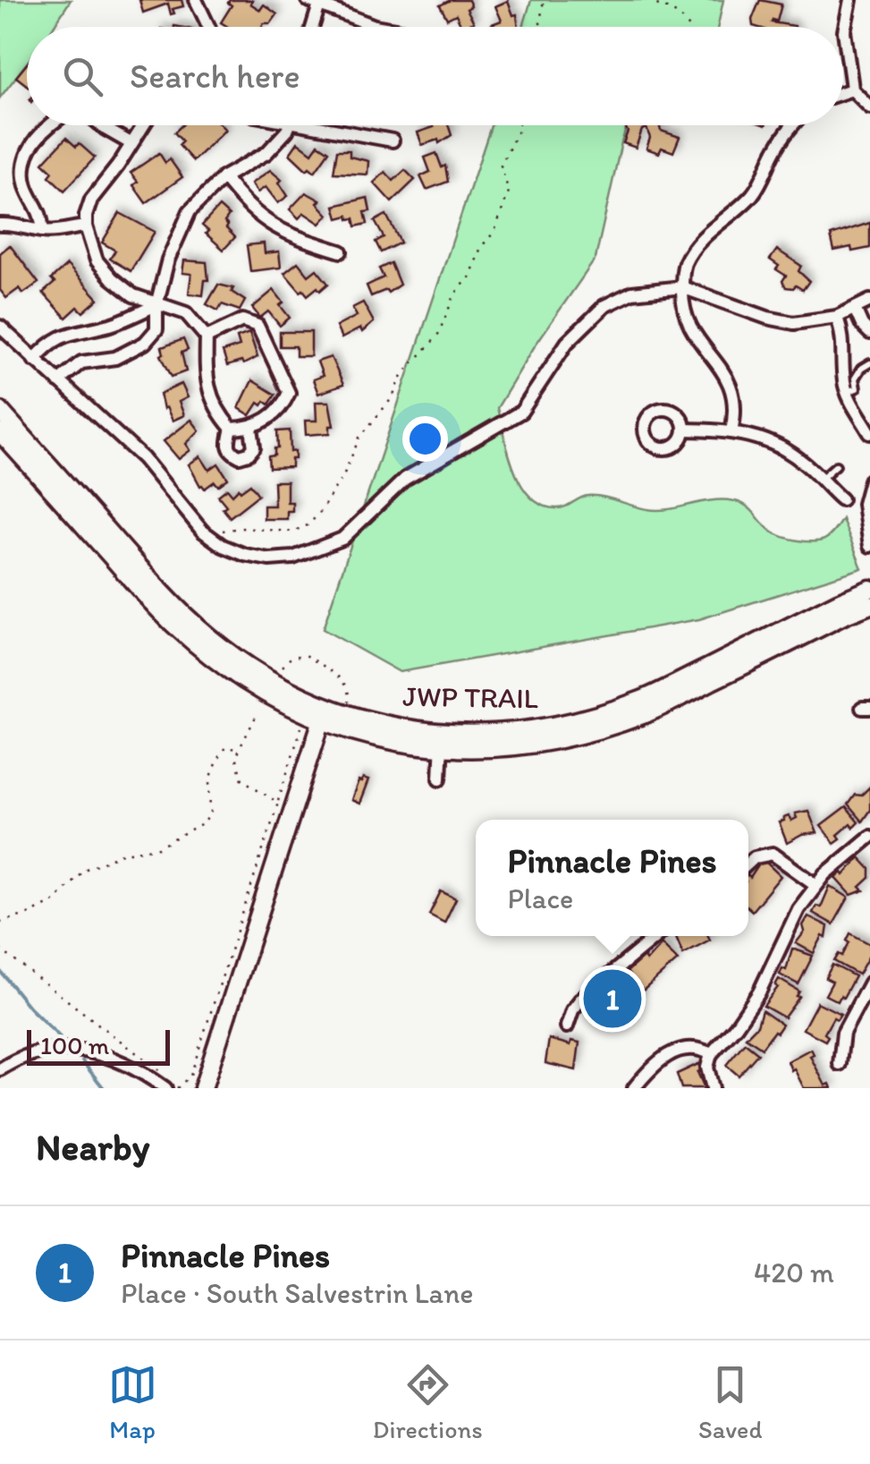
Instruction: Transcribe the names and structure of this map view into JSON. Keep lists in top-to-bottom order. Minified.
{"scale_bar":"100 m","page":{"search":"Search here","popup":["Pinnacle Pines","Place"],"pins":"1","scale":"100 m","heading":"Nearby","list":[{"mark":"1","name":"Pinnacle Pines","note":"Place · South Salvestrin Lane","value":"420 m"}],"nav":["Map","Directions","Saved"]}}
